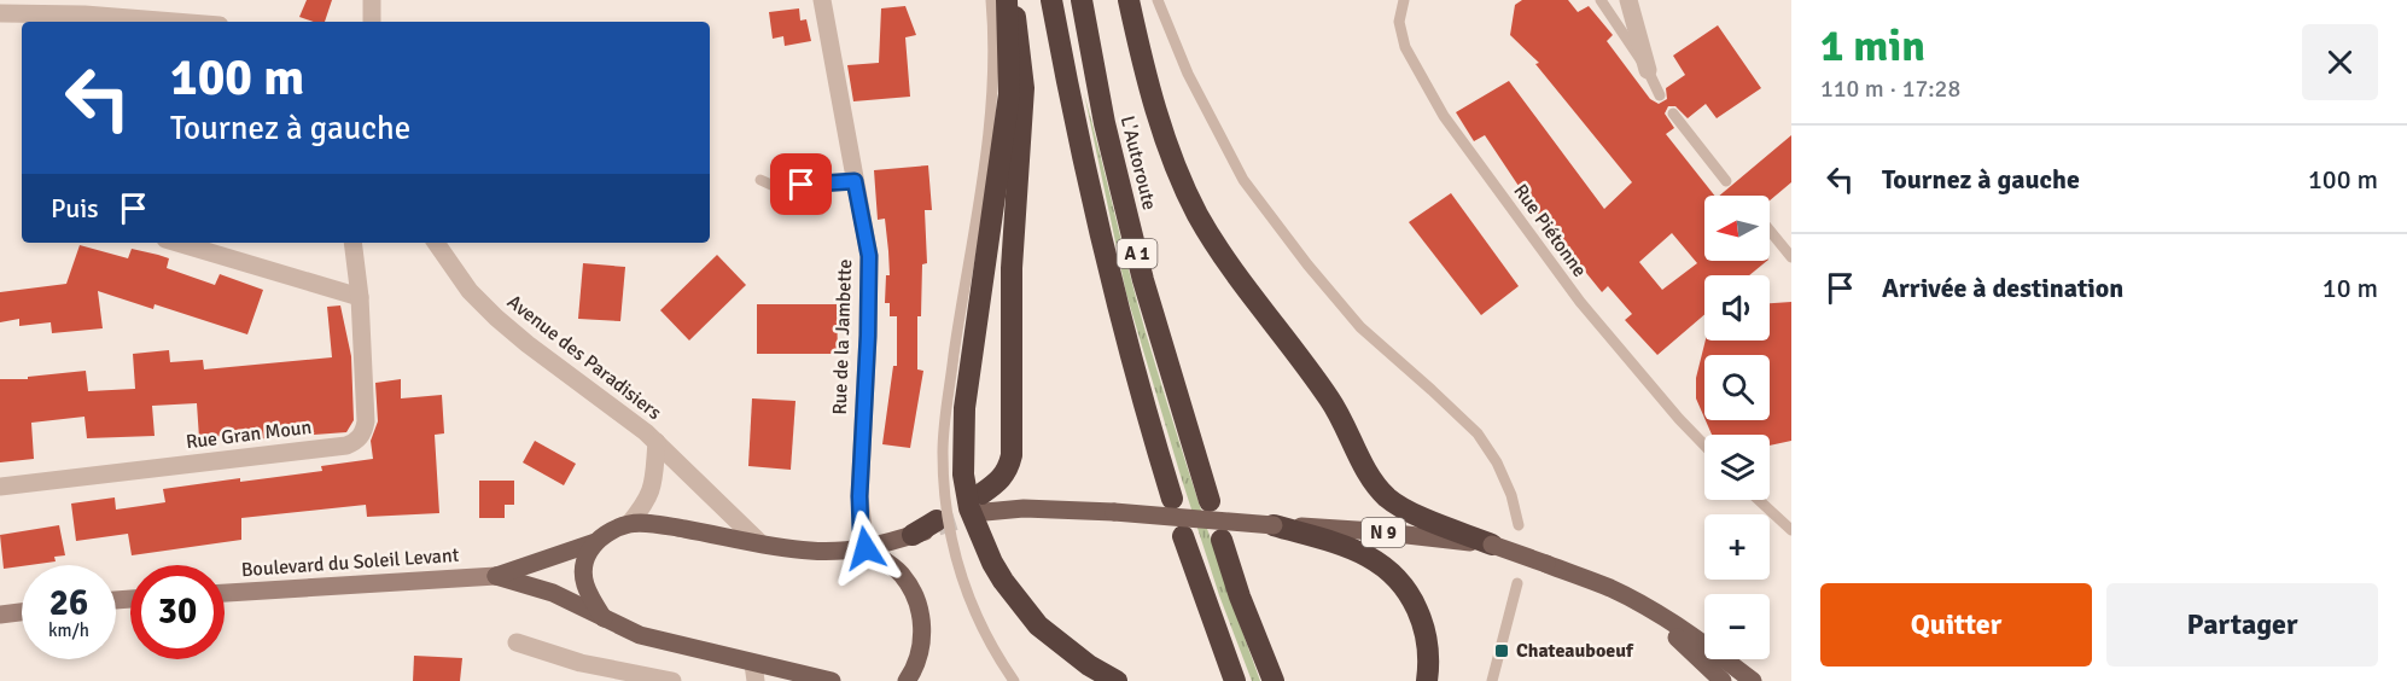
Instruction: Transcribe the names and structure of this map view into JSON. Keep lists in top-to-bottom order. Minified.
{"streets":{"highway":["L'Autoroute","A 1"],"main road":["N 9","Boulevard du Soleil Levant"],"street":["Rue de la Jambette","Avenue des Paradisiers","Rue Gran Moun"],"lane":["Rue Piétonne"]},"crossings":[["Avenue des Paradisiers","Boulevard du Soleil Levant"]],"places":{"transit":["Chateauboeuf"]},"north":"left","page":{"heading":["1 min","110 m · 17:28"],"turn":["100 m","Tournez à gauche"],"list":[{"name":"Tournez à gauche","value":"100 m"},{"name":"Arrivée à destination","value":"10 m"}],"then":"Puis","map_buttons":["+","−"],"speed":"26 km/h","limit":"30","buttons":["Quitter","Partager"]}}
